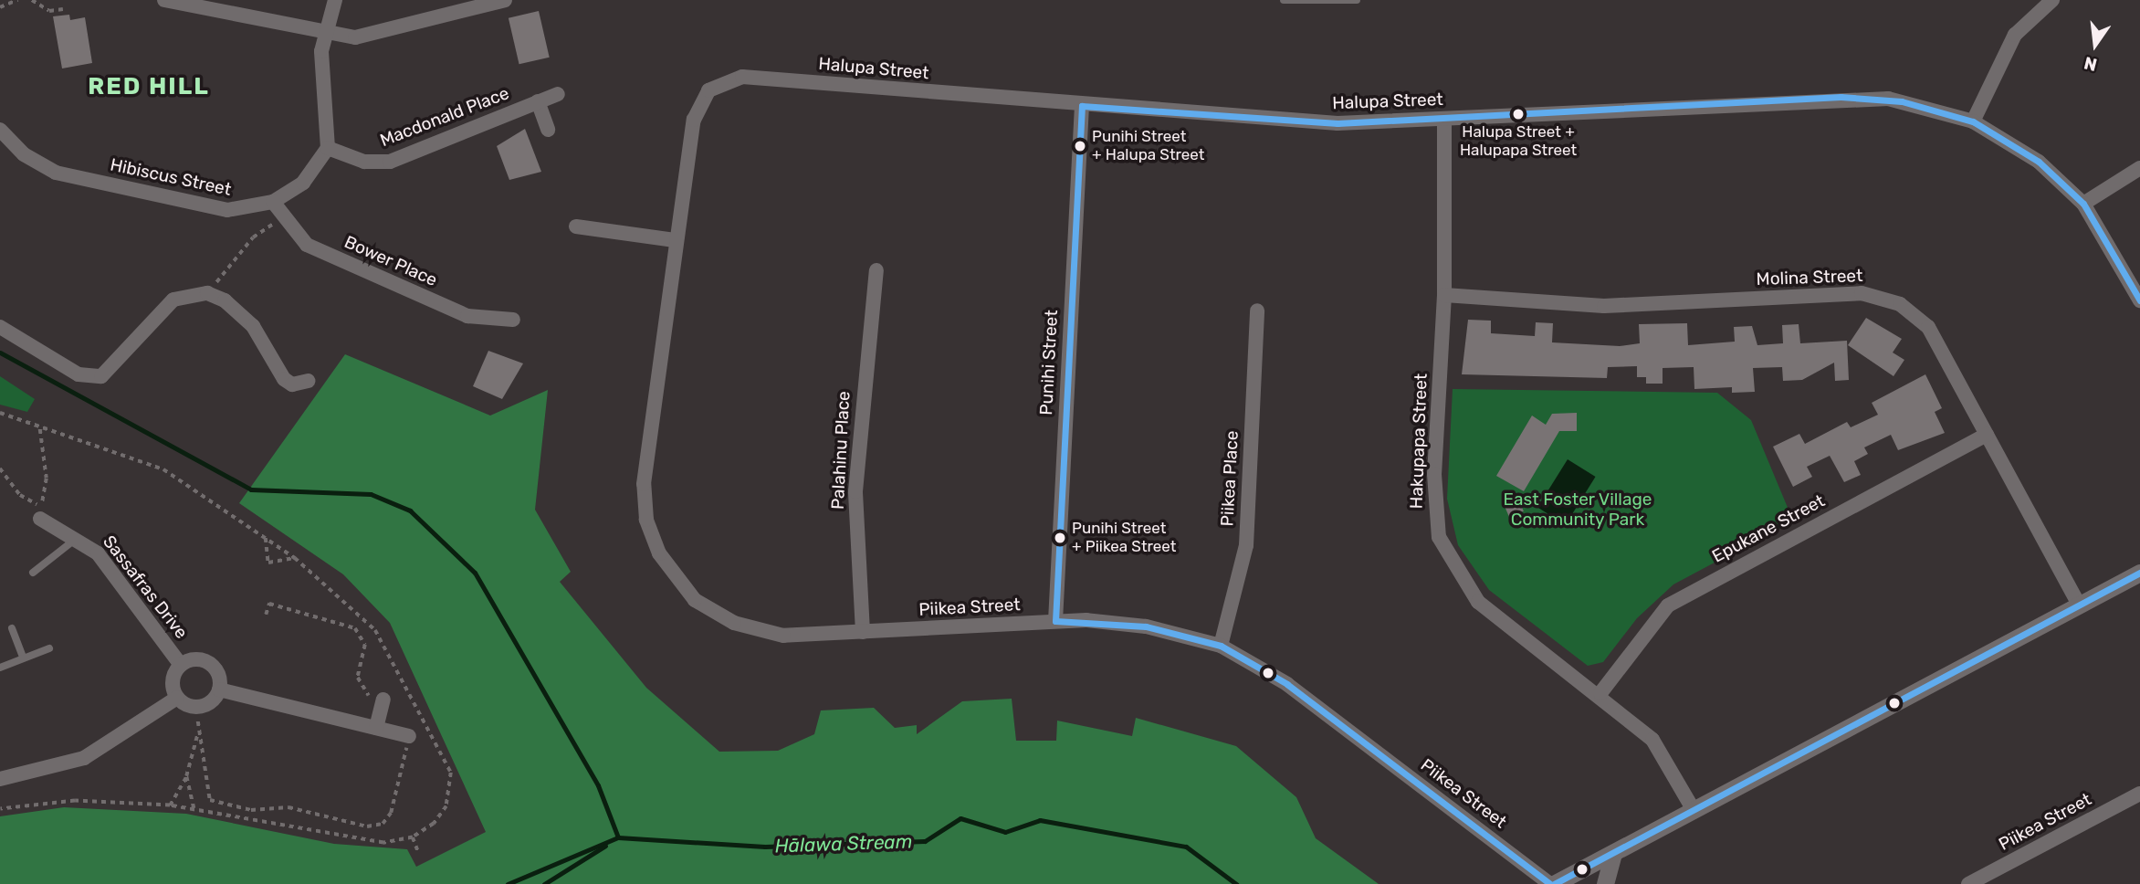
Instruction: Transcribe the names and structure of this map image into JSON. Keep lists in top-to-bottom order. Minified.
{"streets":{"street":["Halupa Street","Macdonald Place","Hibiscus Street","Bower Place","Molina Street","Punihi Street","Hakupapa Street","Palahinu Place","Piikea Place","Epukane Street","Sassafras Drive","Piikea Street"]},"crossings":[["Halupa Street","Punihi Street"],["Halupa Street","Hakupapa Street"],["Halupa Street","Piikea Street"],["Macdonald Place","Hibiscus Street"],["Hibiscus Street","Bower Place"],["Molina Street","Hakupapa Street"],["Molina Street","Epukane Street"],["Punihi Street","Piikea Street"],["Hakupapa Street","Epukane Street"],["Palahinu Place","Piikea Street"],["Piikea Place","Piikea Street"]],"districts":["RED HILL"],"water":["Hālawa Stream"],"parks":["East Foster Village Community Park"],"places":["Halupa Street + Halupapa Street","Punihi Street + Halupa Street","Punihi Street + Piikea Street"],"north":"bottom"}
